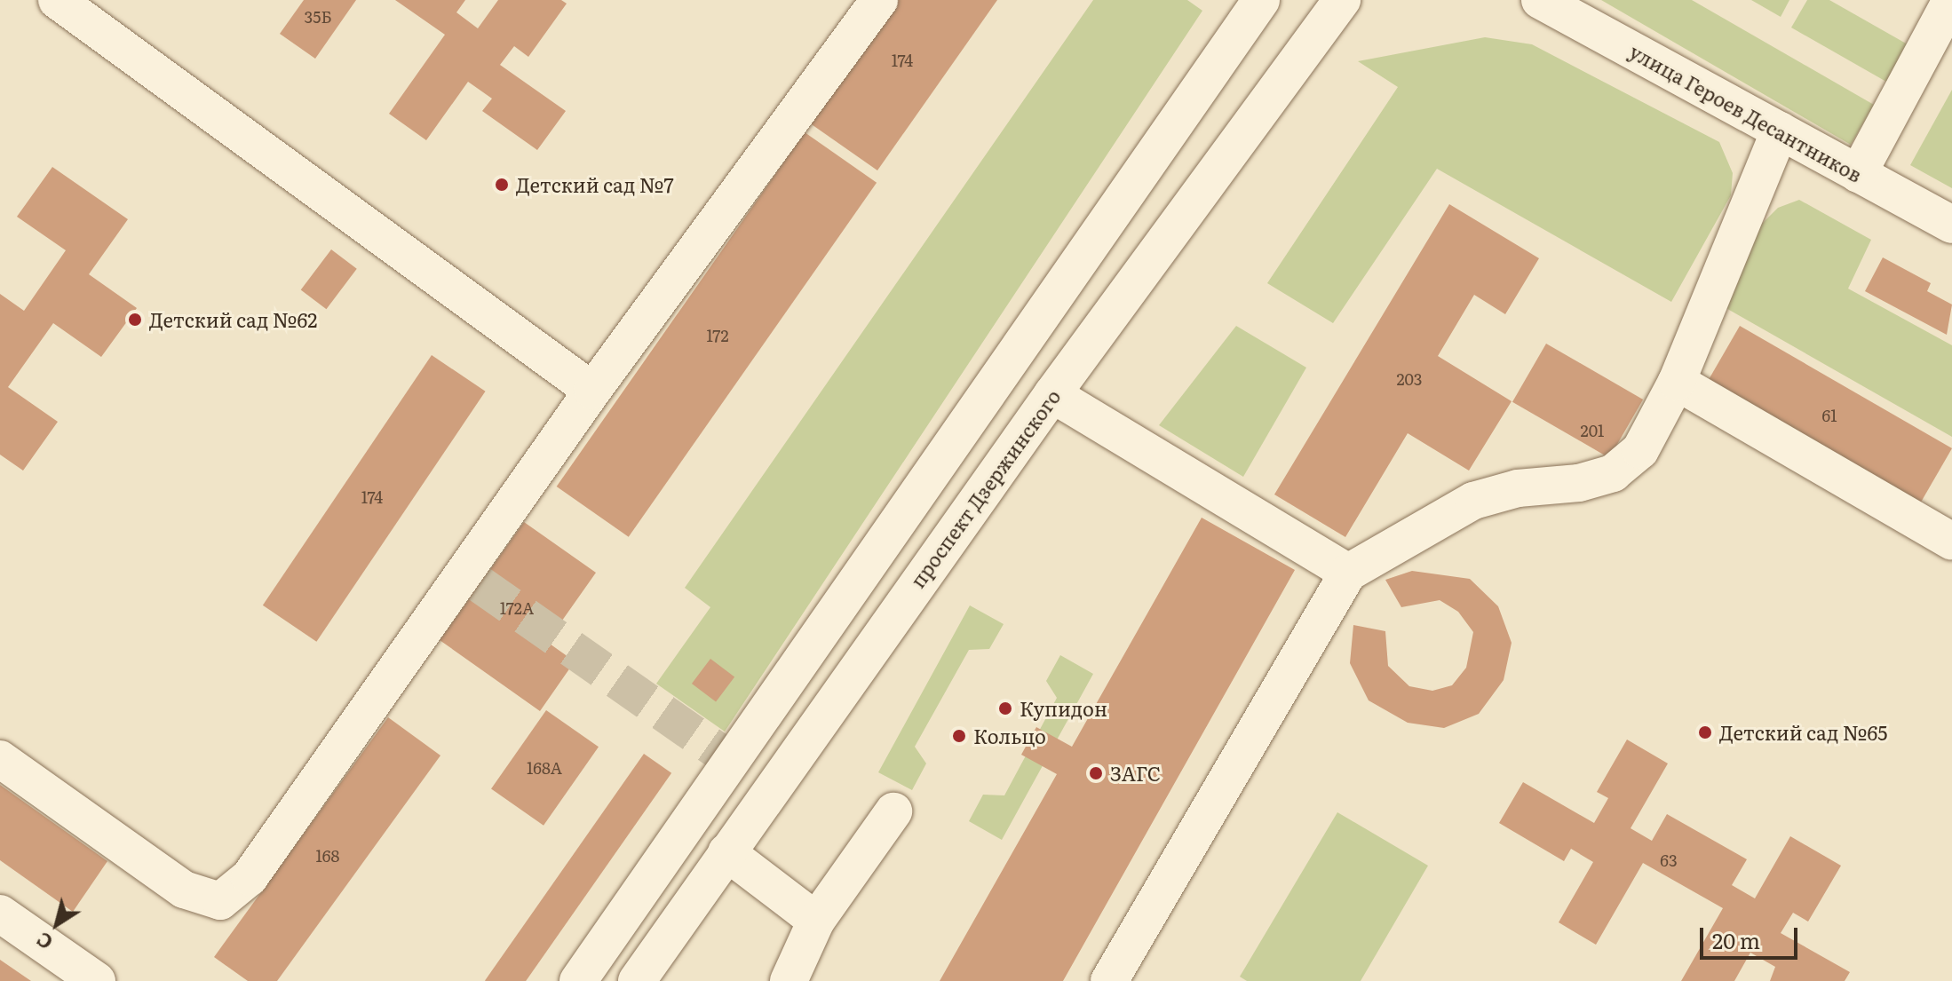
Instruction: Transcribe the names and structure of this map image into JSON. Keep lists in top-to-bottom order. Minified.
{"streets":{"street":["улица Героев Десантников","проспект Дзержинского"]},"places":["Детский сад №7","Детский сад №62","Купидон","Детский сад №65","Кольцо","ЗАГС"],"house_numbers":["35Б","174","172","203","61","201","174","172А","168А","168","63"],"scale_bar":"20 m","north":"bottom left"}
